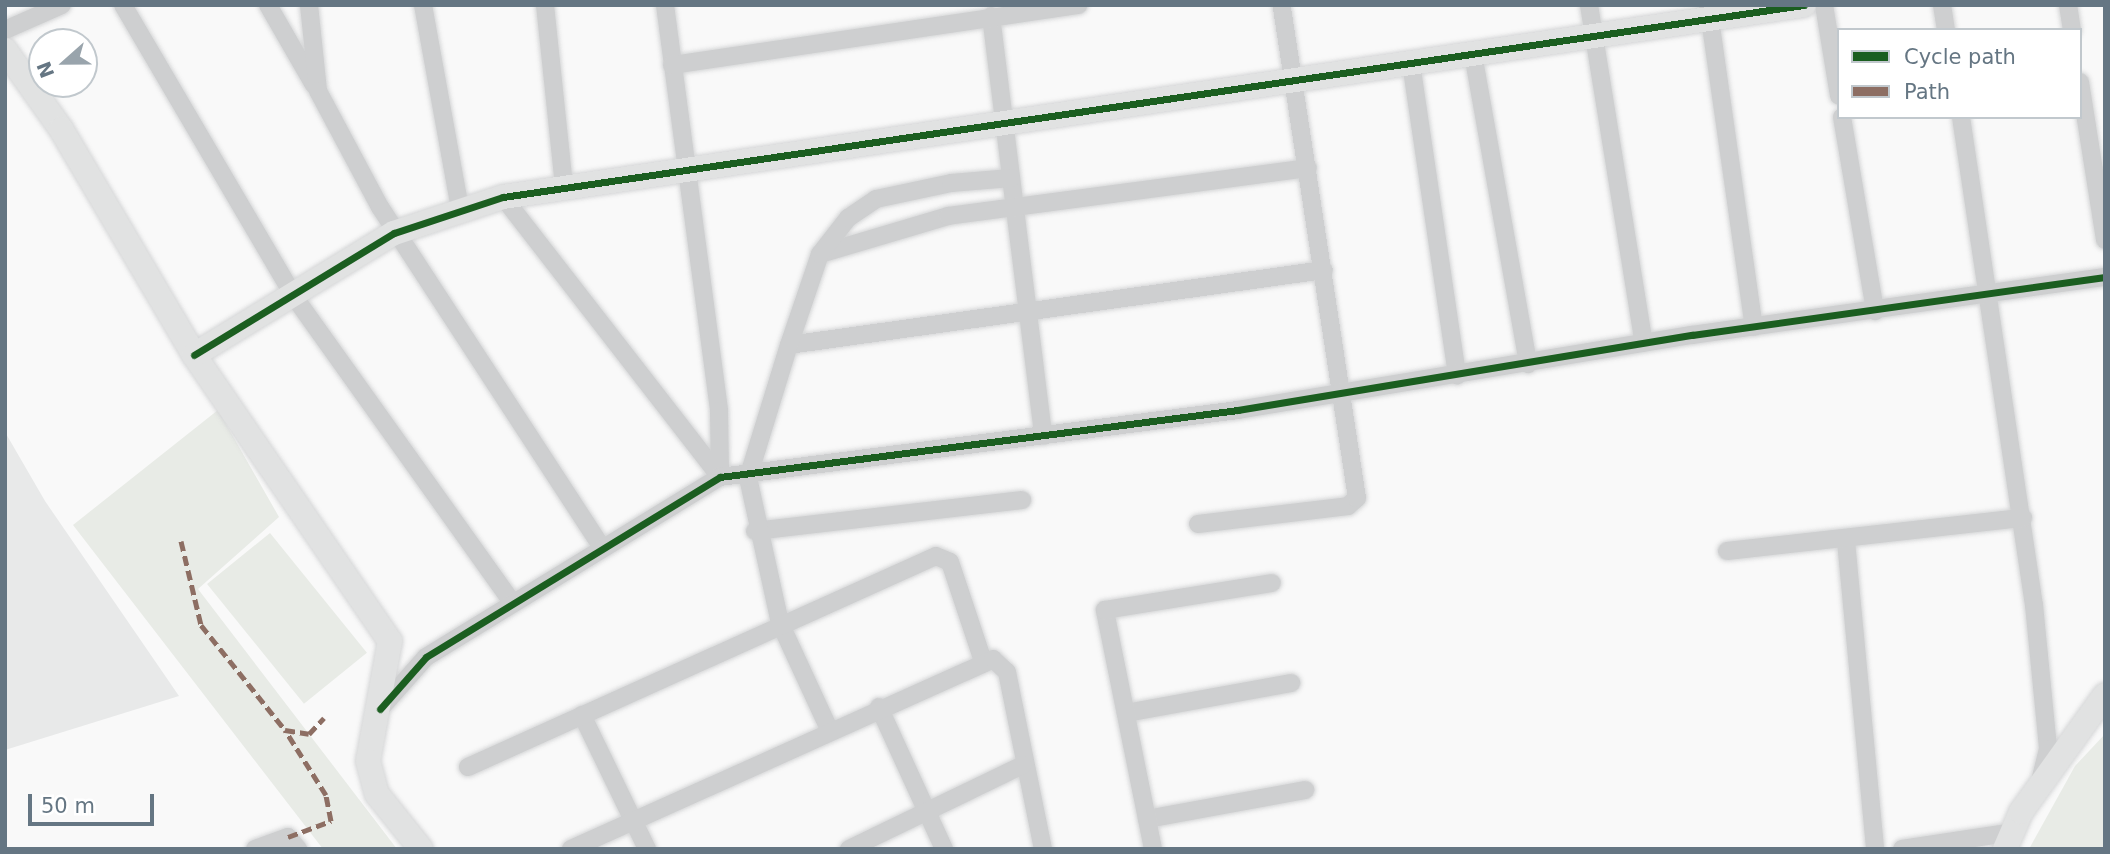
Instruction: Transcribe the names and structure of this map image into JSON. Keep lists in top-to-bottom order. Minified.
{"legend":["Cycle path","Path"],"scale_bar":"50 m","north":"left"}
